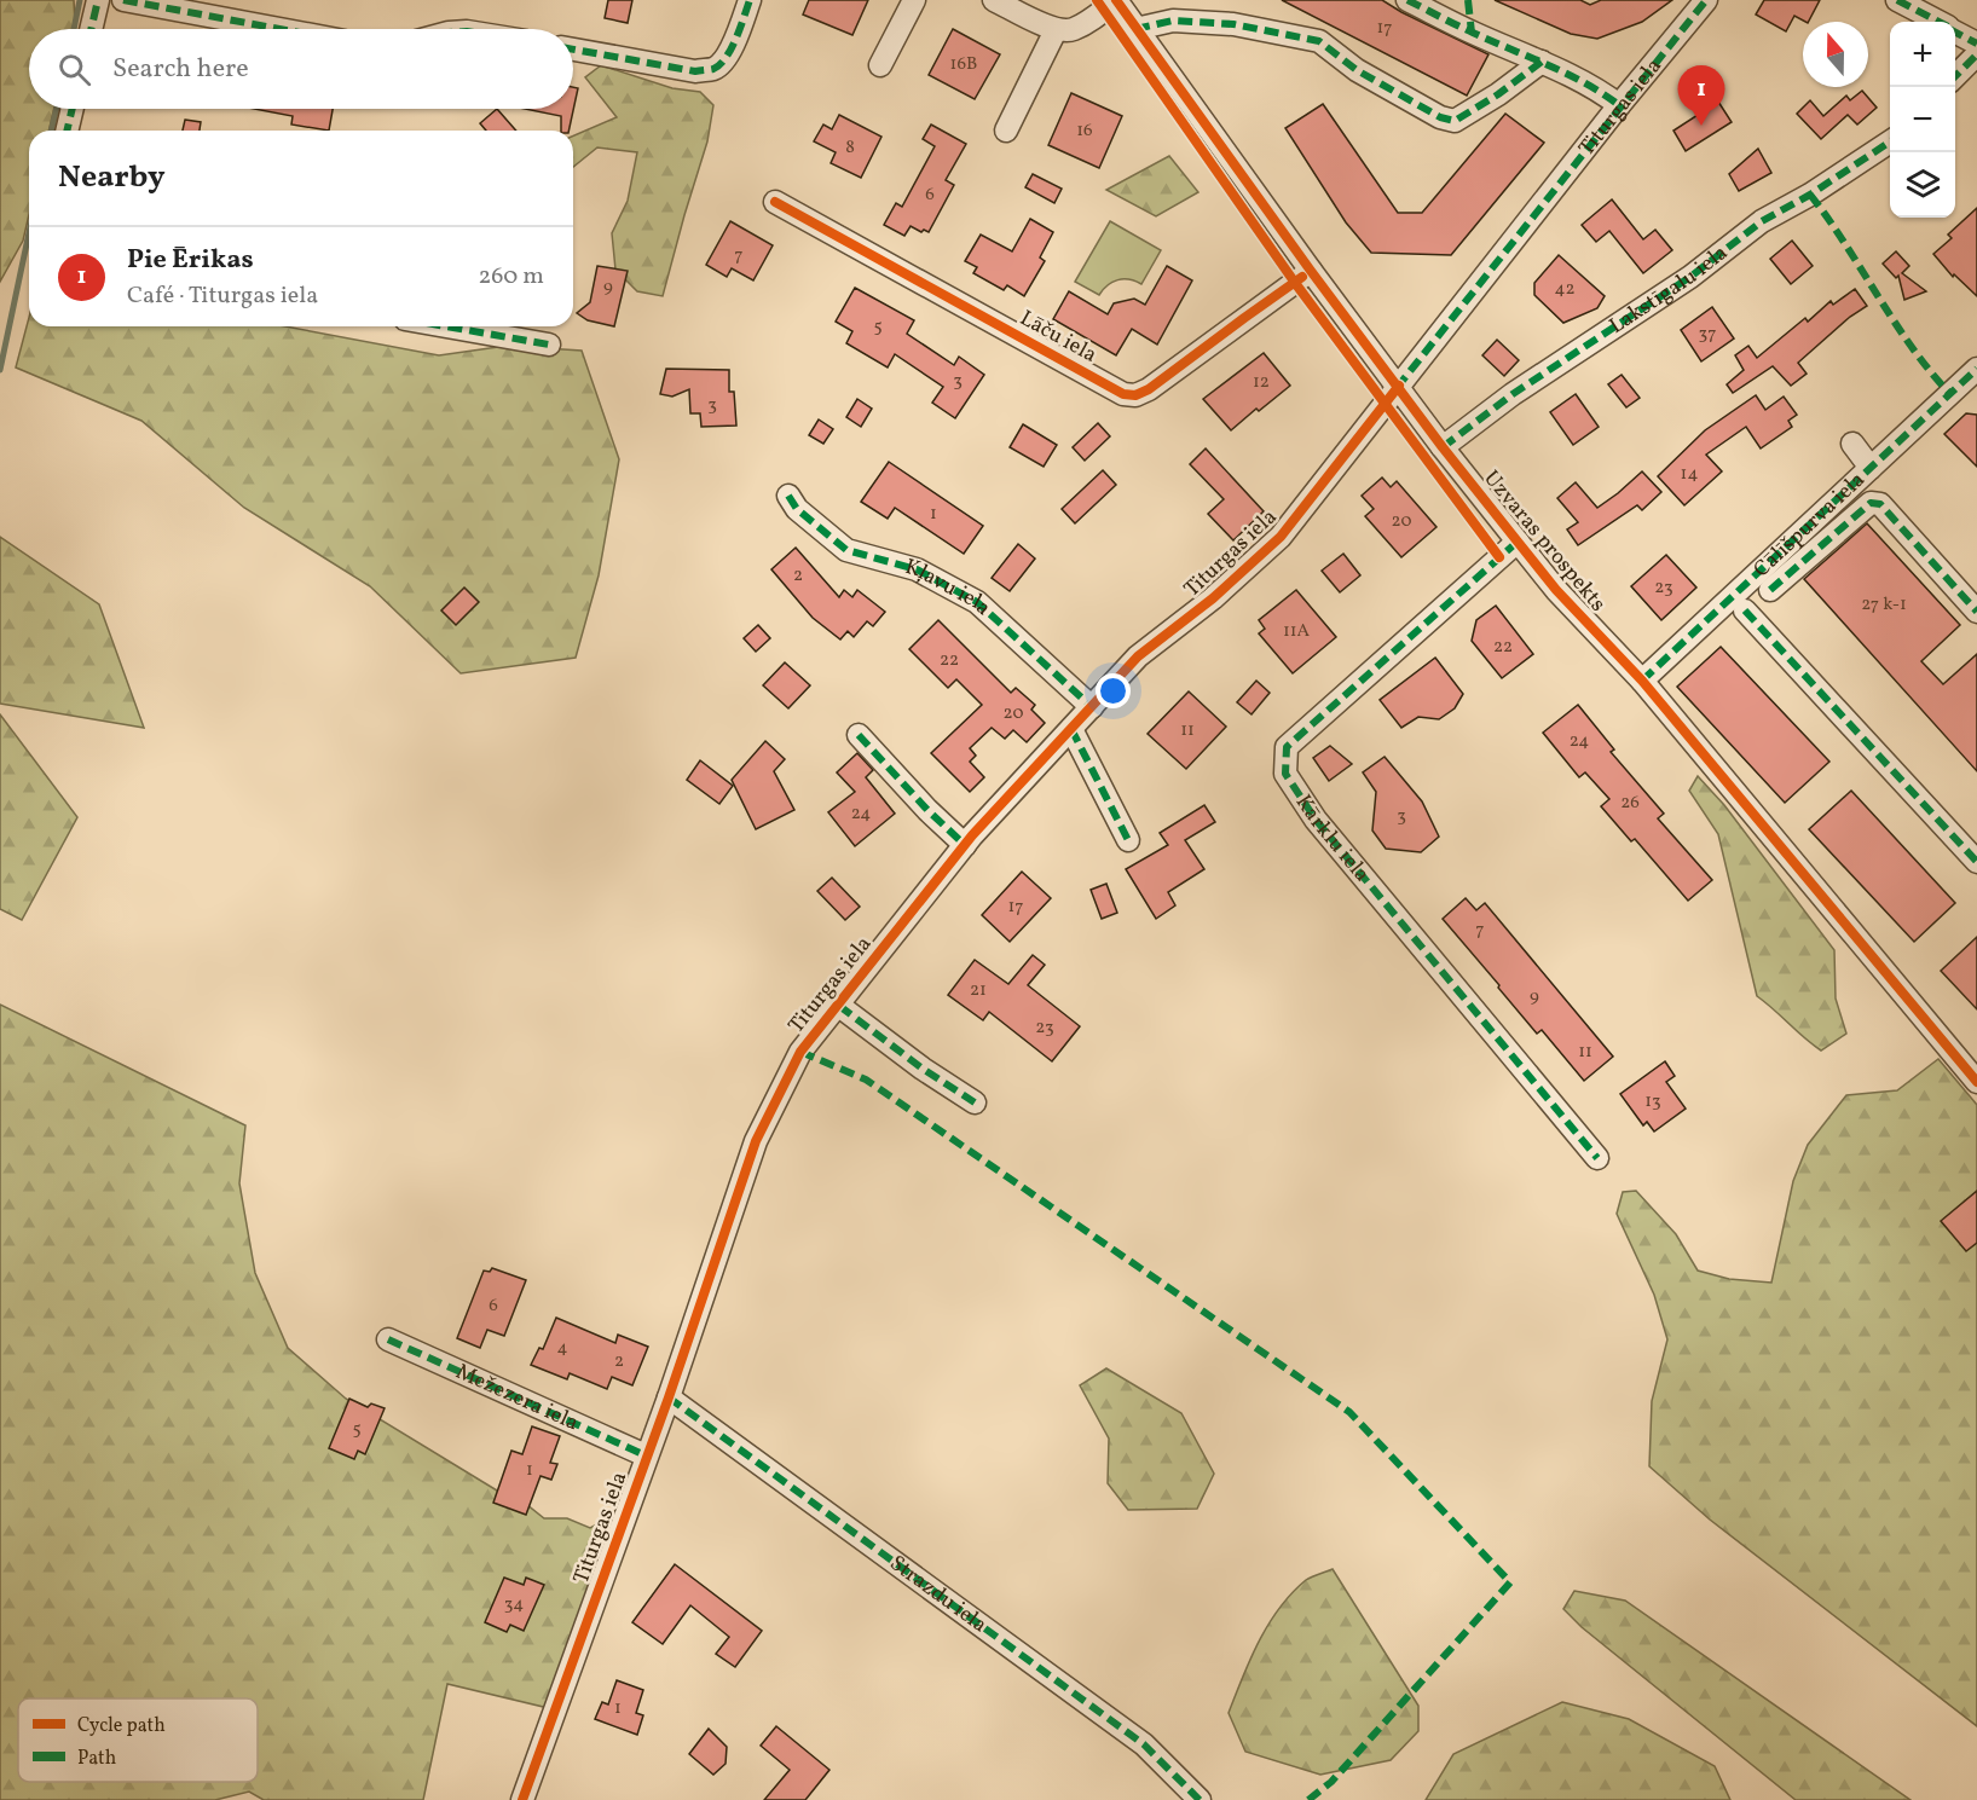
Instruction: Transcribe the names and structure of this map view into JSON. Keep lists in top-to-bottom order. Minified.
{"streets":{"street":["Titurgas iela","Lakstīgalu iela","Lāču iela","Cālīšpurva iela","Uzvaras prospekts","Kļavu iela","Kārklu iela","Mežezera iela","Strazdu iela"]},"crossings":[["Titurgas iela","Uzvaras prospekts"],["Titurgas iela","Kļavu iela"],["Titurgas iela","Mežezera iela"],["Titurgas iela","Strazdu iela"],["Lakstīgalu iela","Uzvaras prospekts"],["Lāču iela","Uzvaras prospekts"],["Cālīšpurva iela","Uzvaras prospekts"],["Uzvaras prospekts","Kārklu iela"]],"house_numbers":["17","16B","16","8","6","7","9","42","5","37","3","12","3","14","1","20","2","23","27 k-1","11A","22","22","20","11","24","26","24","3","17","7","21","9","23","11","13","6","4","2","5","1","34","1"],"legend":["Cycle path","Path"],"north":"top","page":{"map_buttons":["+","−"],"search":"Search here","pins":"1","heading":"Nearby","list":[{"mark":"1","name":"Pie Ērikas","note":"Café · Titurgas iela","value":"260 m"}]}}
